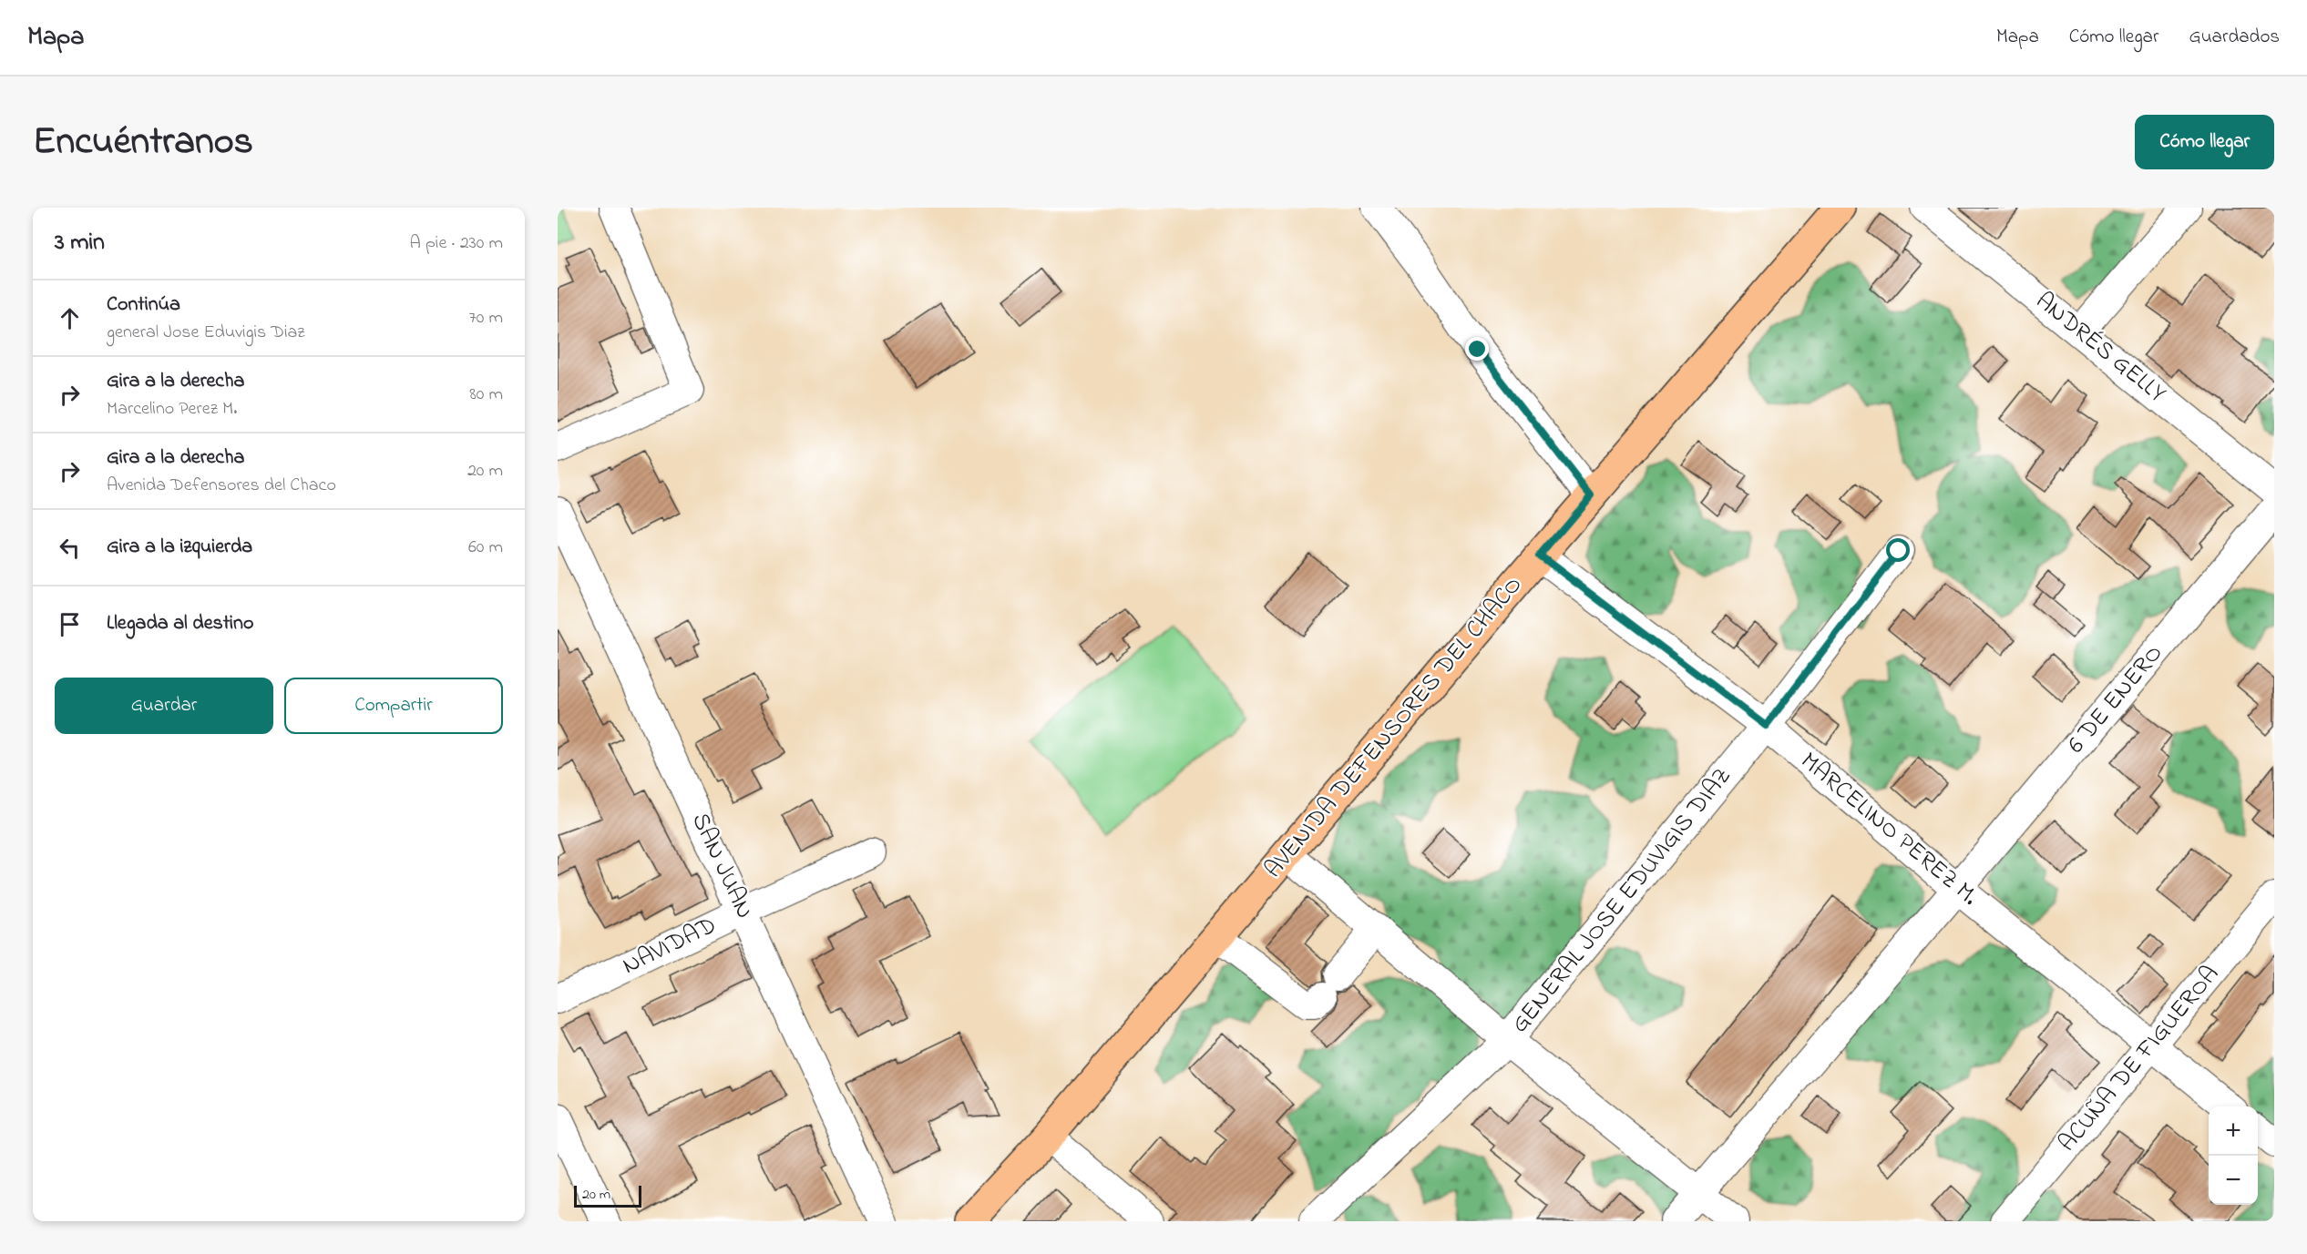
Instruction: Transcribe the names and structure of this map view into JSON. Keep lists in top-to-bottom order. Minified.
{"streets":{"main road":["AVENIDA DEFENSORES DEL CHACO"],"street":["ANDRÉS GELLY","6 DE ENERO","MARCELINO PEREZ M.","SAN JUAN","GENERAL JOSE EDUVIGIS DIAZ","NAVIDAD","ACUÑA DE FIGUEROA"]},"crossings":[["6 DE ENERO","MARCELINO PEREZ M."],["AVENIDA DEFENSORES DEL CHACO","MARCELINO PEREZ M."],["MARCELINO PEREZ M.","GENERAL JOSE EDUVIGIS DIAZ"],["MARCELINO PEREZ M.","ACUÑA DE FIGUEROA"],["SAN JUAN","NAVIDAD"]],"scale_bar":"20 m","page":{"header":"Mapa","nav":["Mapa","Cómo llegar","Guardados"],"title":"Encuéntranos","buttons":["Cómo llegar",["Guardar","Compartir"]],"heading":["3 min","A pie · 230 m"],"list":[["Continúa","general Jose Eduvigis Diaz","70 m"],["Gira a la derecha","Marcelino Perez M.","80 m"],["Gira a la derecha","Avenida Defensores del Chaco","20 m"],["Gira a la izquierda","60 m"],"Llegada al destino"],"map_buttons":["+","−"],"scale":"20 m"}}
